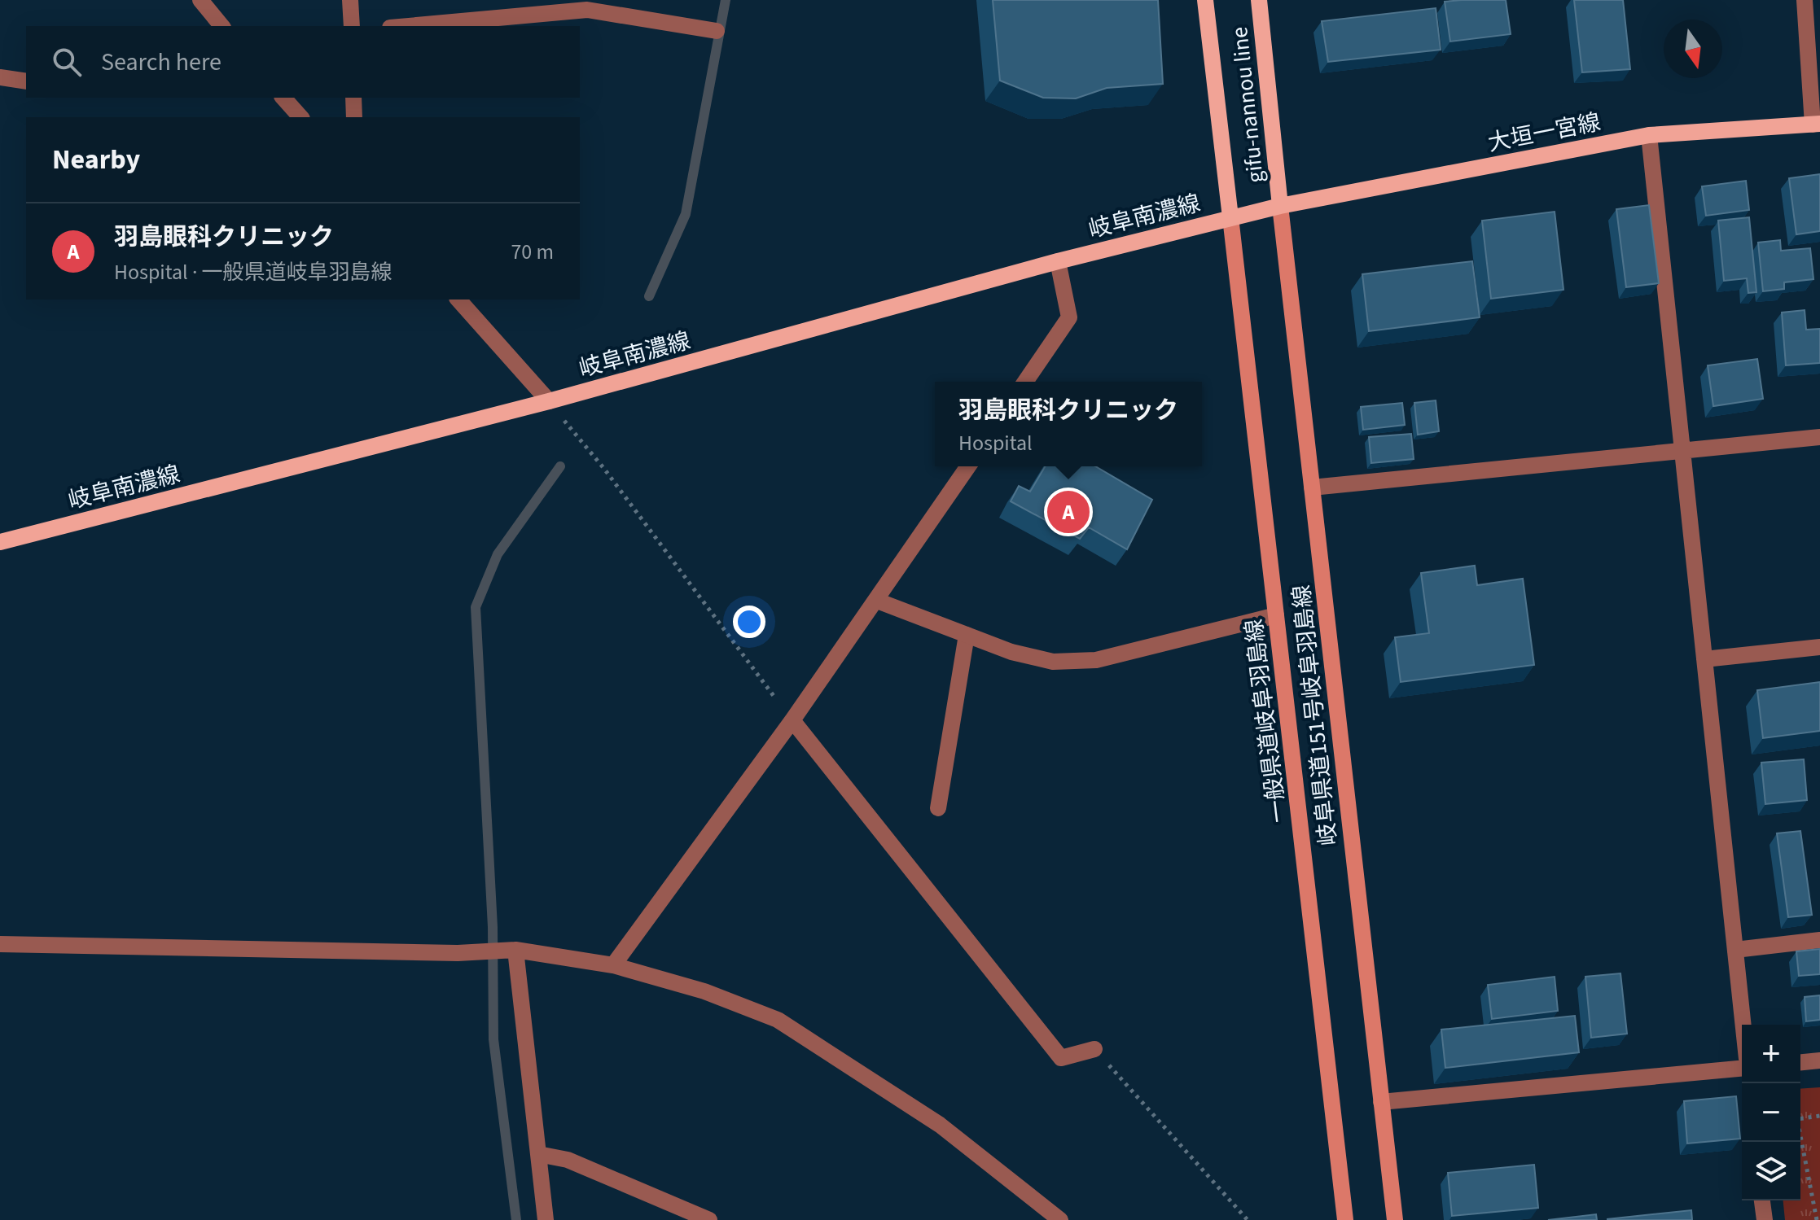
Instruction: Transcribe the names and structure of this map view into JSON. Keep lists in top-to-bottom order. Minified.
{"streets":{"main road":["gifu-nannou line","大垣一宮線","岐阜南濃線","岐阜県道151号岐阜羽島線","一般県道岐阜羽島線"]},"crossings":[["gifu-nannou line","大垣一宮線"],["gifu-nannou line","岐阜南濃線"],["gifu-nannou line","岐阜県道151号岐阜羽島線"],["gifu-nannou line","一般県道岐阜羽島線"],["大垣一宮線","岐阜南濃線"],["大垣一宮線","岐阜県道151号岐阜羽島線"],["岐阜南濃線","岐阜県道151号岐阜羽島線"],["岐阜南濃線","一般県道岐阜羽島線"]],"north":"bottom","page":{"search":"Search here","heading":"Nearby","list":[{"mark":"A","name":"羽島眼科クリニック","note":"Hospital · 一般県道岐阜羽島線","value":"70 m"}],"popup":["羽島眼科クリニック","Hospital"],"pins":"A","map_buttons":["+","−"]}}
